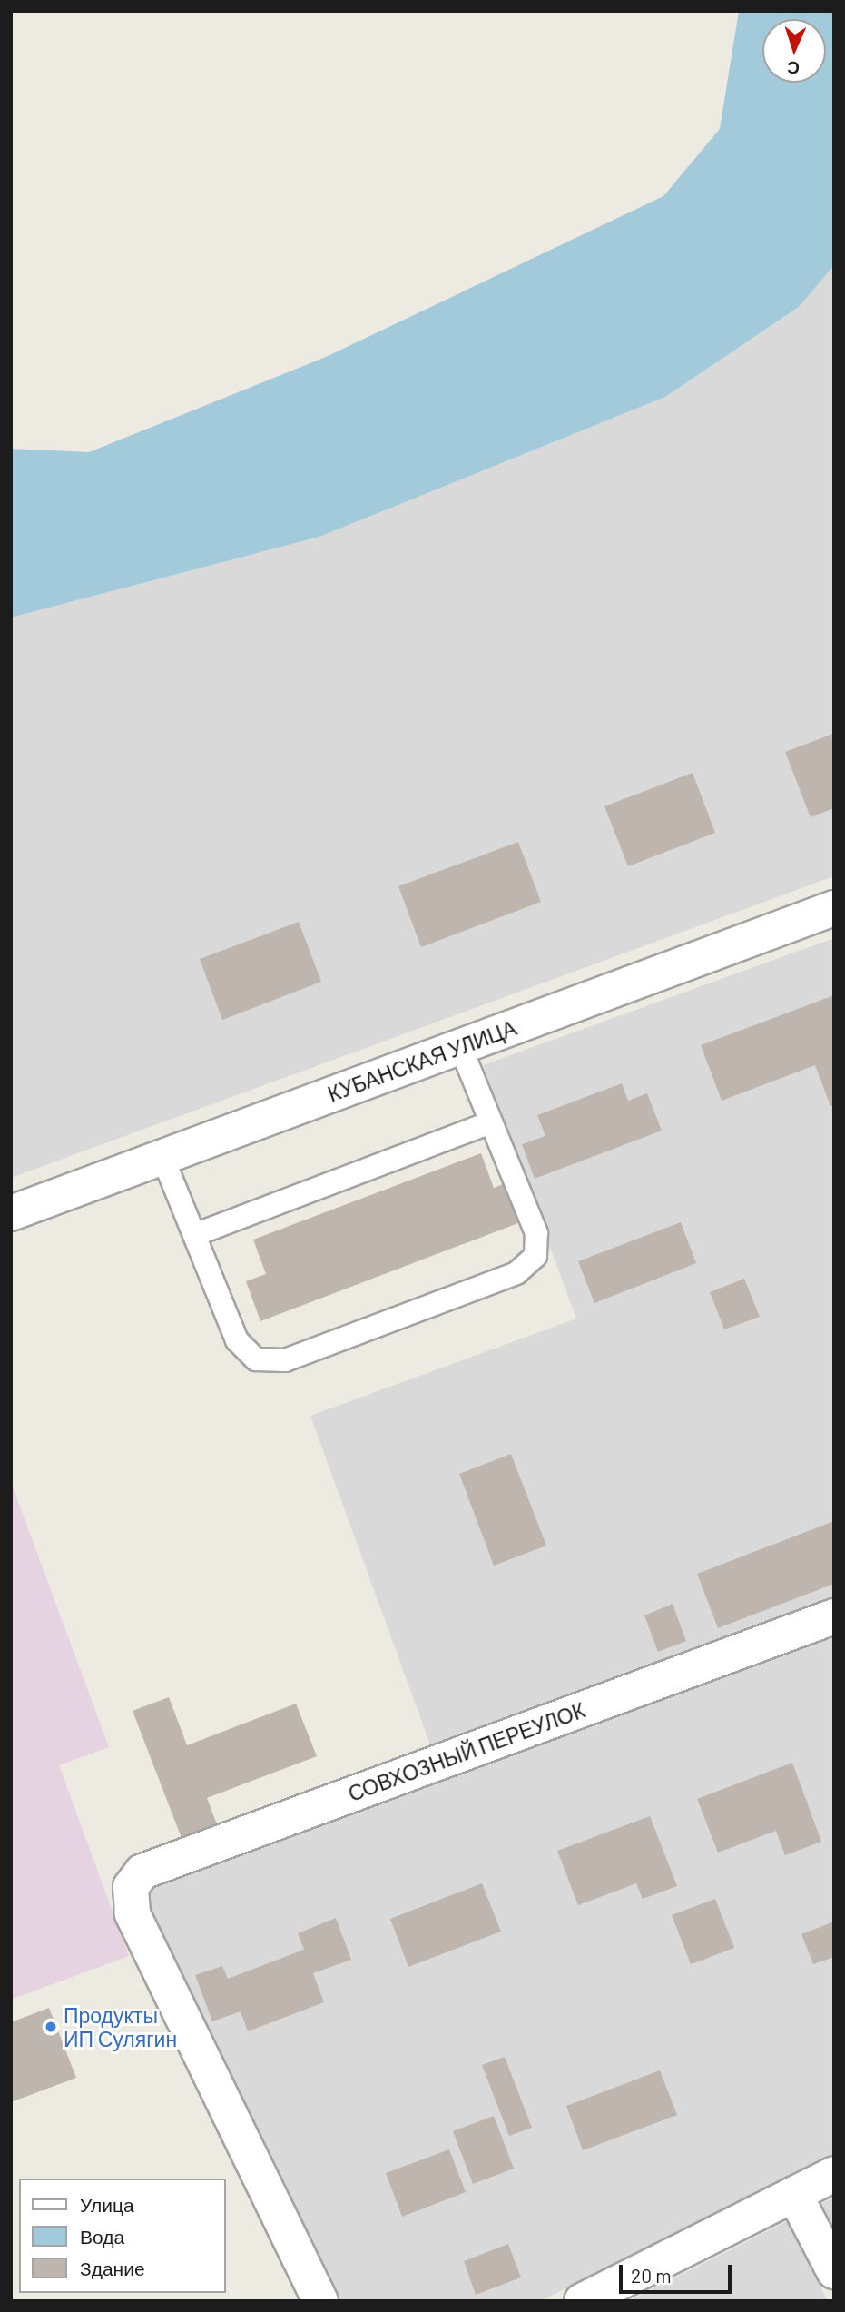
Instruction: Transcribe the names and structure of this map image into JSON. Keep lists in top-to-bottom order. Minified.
{"streets":{"street":["КУБАНСКАЯ УЛИЦА","СОВХОЗНЫЙ ПЕРЕУЛОК"]},"places":["Продукты ИП Сулягин"],"legend":["Улица","Вода","Здание"],"scale_bar":"20 m","north":"bottom"}
